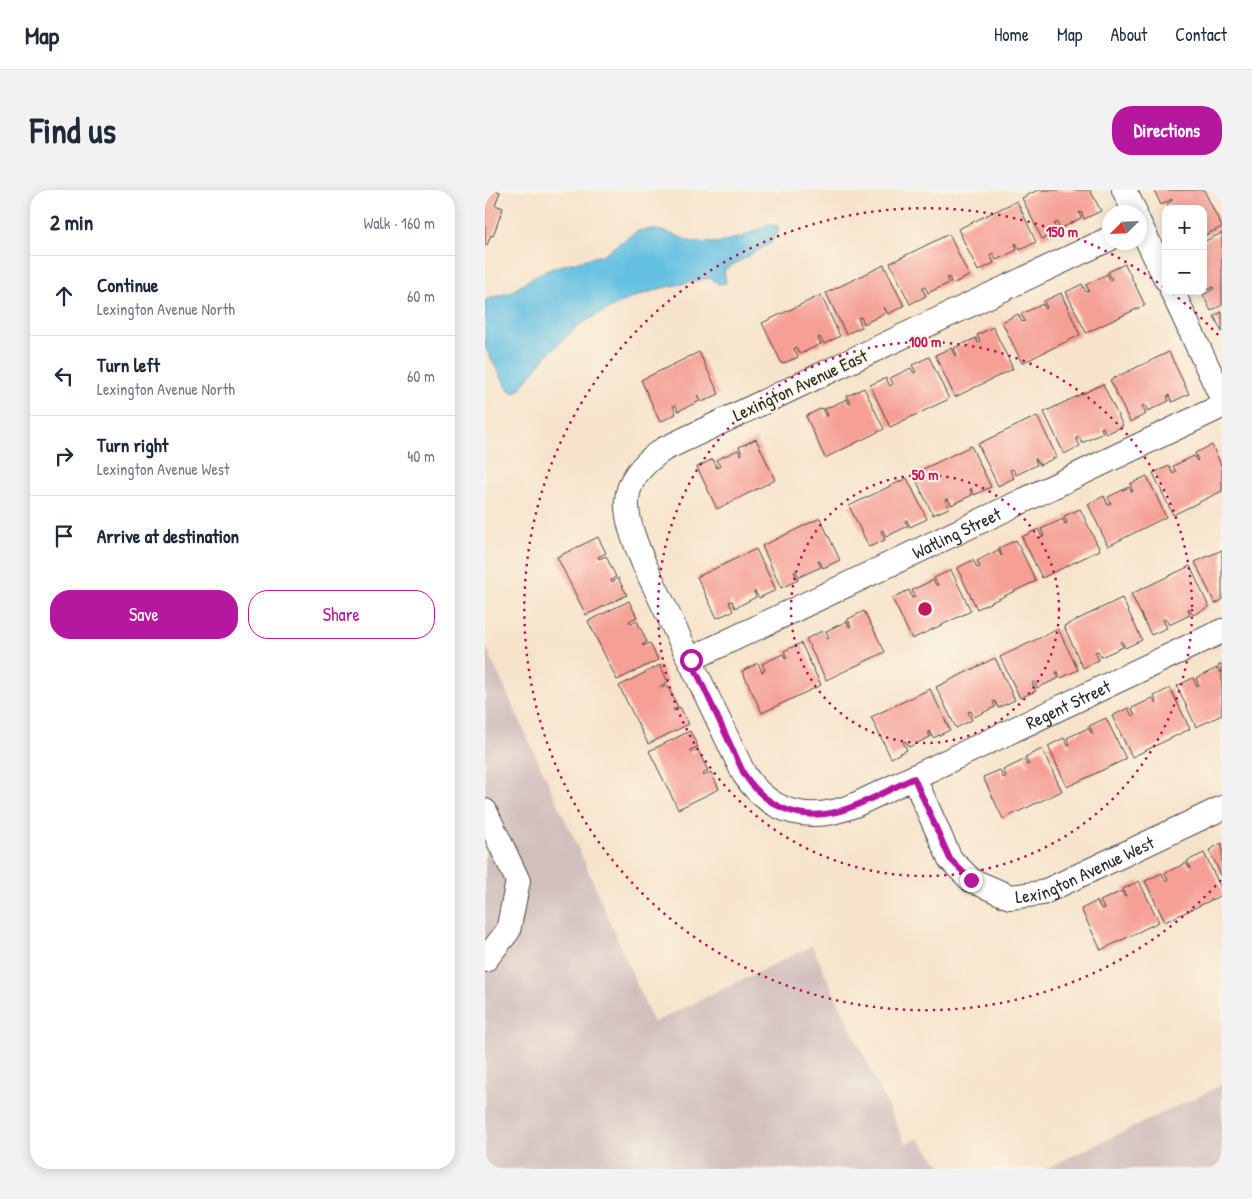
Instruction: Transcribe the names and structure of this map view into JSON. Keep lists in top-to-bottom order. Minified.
{"streets":{"street":["Lexington Avenue East","Watling Street","Regent Street","Lexington Avenue West"]},"crossings":[["Lexington Avenue East","Regent Street"],["Watling Street","Regent Street"],["Regent Street","Lexington Avenue West"]],"north":"bottom left","page":{"header":"Map","nav":["Home","Map","About","Contact"],"buttons":["Directions",["Save","Share"]],"title":"Find us","heading":["2 min","Walk · 160 m"],"map_buttons":["+","−"],"list":[["Continue","Lexington Avenue North","60 m"],["Turn left","Lexington Avenue North","60 m"],["Turn right","Lexington Avenue West","40 m"],"Arrive at destination"]},"rings":["150 m","100 m","50 m"]}
